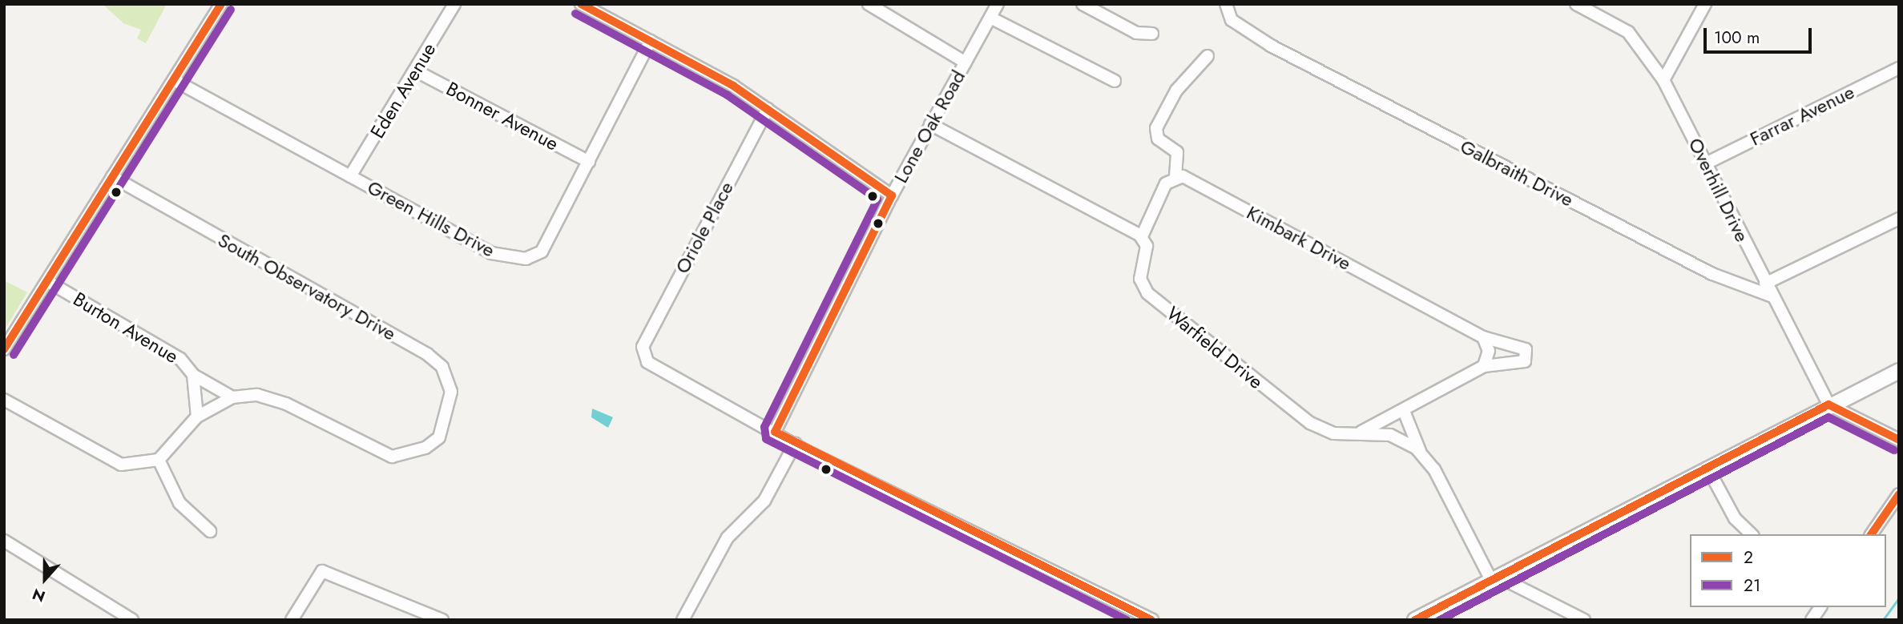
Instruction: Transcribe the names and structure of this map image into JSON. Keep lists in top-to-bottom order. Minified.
{"streets":{"street":["Eden Avenue","Farrar Avenue","Bonner Avenue","Lone Oak Road","Galbraith Drive","Overhill Drive","Green Hills Drive","Oriole Place","Kimbark Drive","South Observatory Drive","Burton Avenue","Warfield Drive"]},"crossings":[["Eden Avenue","Bonner Avenue"],["Eden Avenue","Green Hills Drive"],["Farrar Avenue","Overhill Drive"],["Bonner Avenue","Green Hills Drive"],["Lone Oak Road","Oriole Place"],["Galbraith Drive","Overhill Drive"],["Kimbark Drive","Warfield Drive"]],"lines":["transit line 2","transit line 21"],"legend":["2","21"],"scale_bar":"100 m","north":"bottom"}
